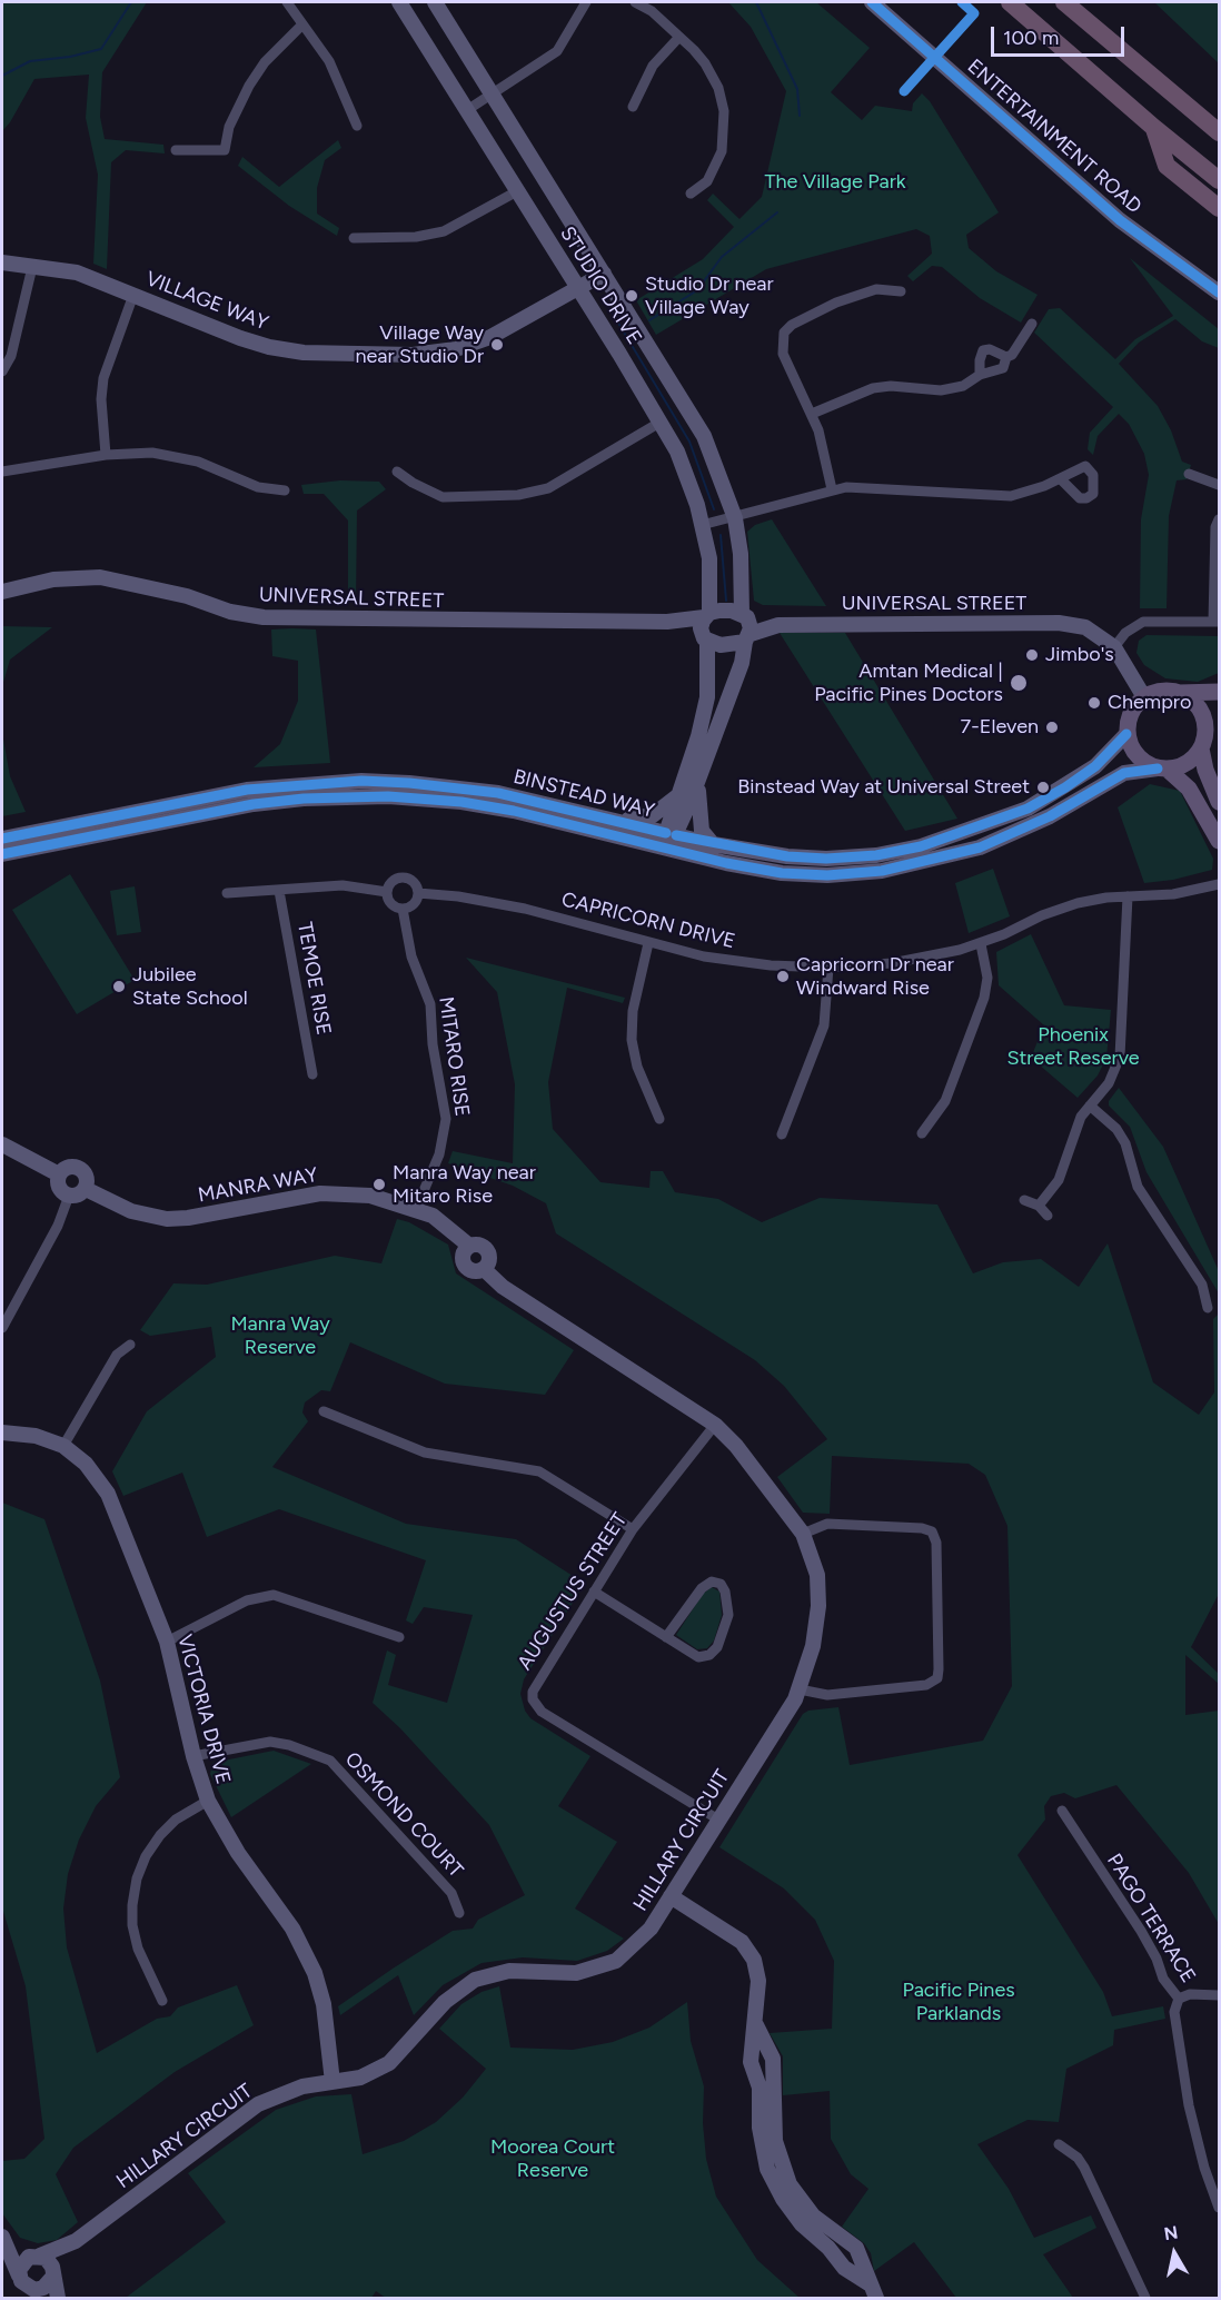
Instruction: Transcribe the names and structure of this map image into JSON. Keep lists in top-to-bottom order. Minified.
{"streets":{"street":["ENTERTAINMENT ROAD","STUDIO DRIVE","VILLAGE WAY","UNIVERSAL STREET","BINSTEAD WAY","CAPRICORN DRIVE","TEMOE RISE","MITARO RISE","MANRA WAY","AUGUSTUS STREET","VICTORIA DRIVE","OSMOND COURT","HILLARY CIRCUIT","PAGO TERRACE"]},"crossings":[["STUDIO DRIVE","VILLAGE WAY"],["STUDIO DRIVE","UNIVERSAL STREET"],["UNIVERSAL STREET","BINSTEAD WAY"],["CAPRICORN DRIVE","MITARO RISE"],["MITARO RISE","MANRA WAY"],["MANRA WAY","HILLARY CIRCUIT"],["AUGUSTUS STREET","HILLARY CIRCUIT"],["VICTORIA DRIVE","OSMOND COURT"],["VICTORIA DRIVE","HILLARY CIRCUIT"]],"parks":["The Village Park","Phoenix Street Reserve","Manra Way Reserve","Pacific Pines Parklands","Moorea Court Reserve"],"places":["Studio Dr near Village Way","Village Way near Studio Dr","Jimbo's","Amtan Medical | Pacific Pines Doctors","Chempro","7-Eleven","Binstead Way at Universal Street","Capricorn Dr near Windward Rise","Jubilee State School","Manra Way near Mitaro Rise"],"scale_bar":"100 m","north":"top"}
